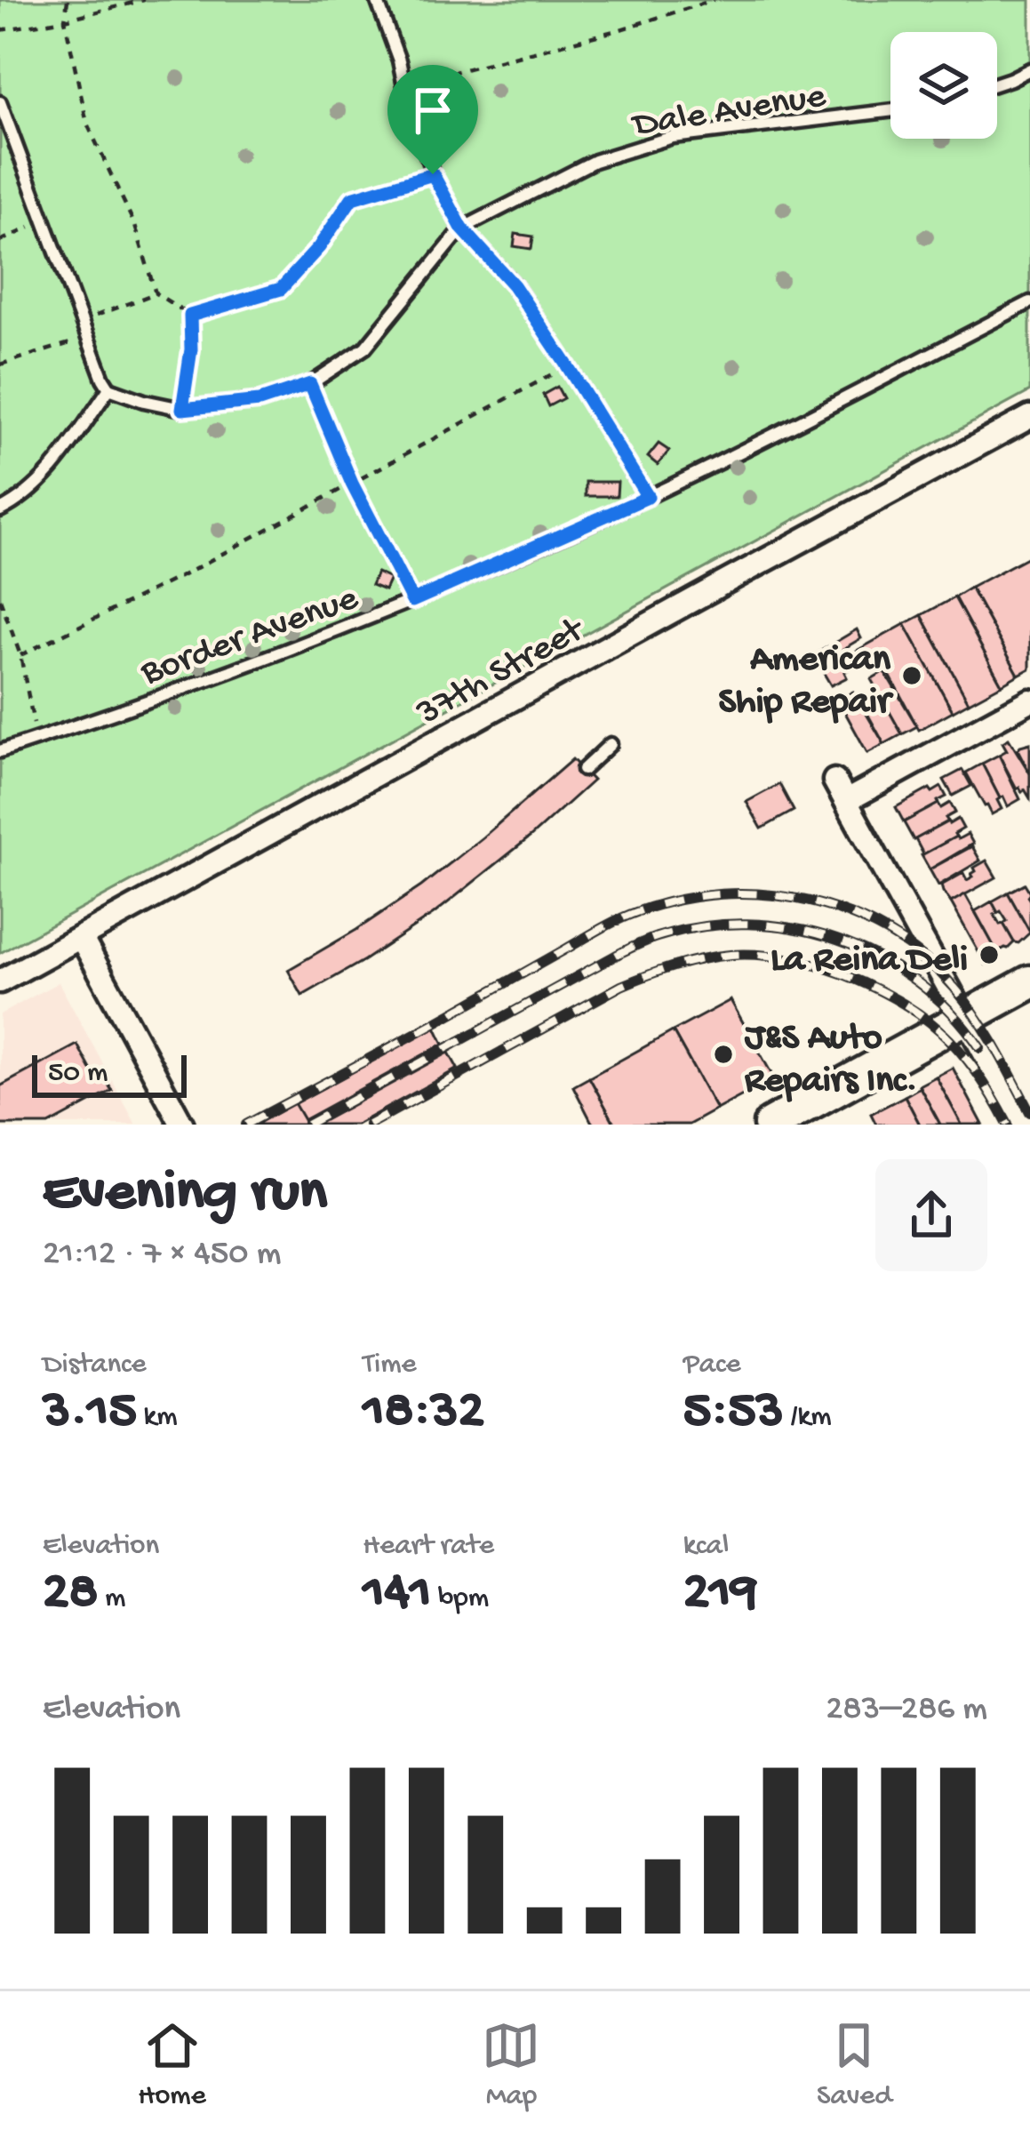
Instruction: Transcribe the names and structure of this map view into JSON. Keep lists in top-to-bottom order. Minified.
{"streets":{"street":["37th Street"],"lane":["Dale Avenue","Border Avenue"]},"places":["American Ship Repair","La Reina Deli","J&S Auto Repairs Inc."],"scale_bar":"50 m","page":{"scale":"50 m","heading":["Evening run","21:12 · 7 × 450 m"],"stats":[["Distance","3.15 km"],["Time","18:32"],["Pace","5:53 /km"],["Elevation","28 m"],["Heart rate","141 bpm"],["kcal","219"]],"chart":["Elevation","283–286 m"],"tabs":["Home","Map","Saved"]}}
